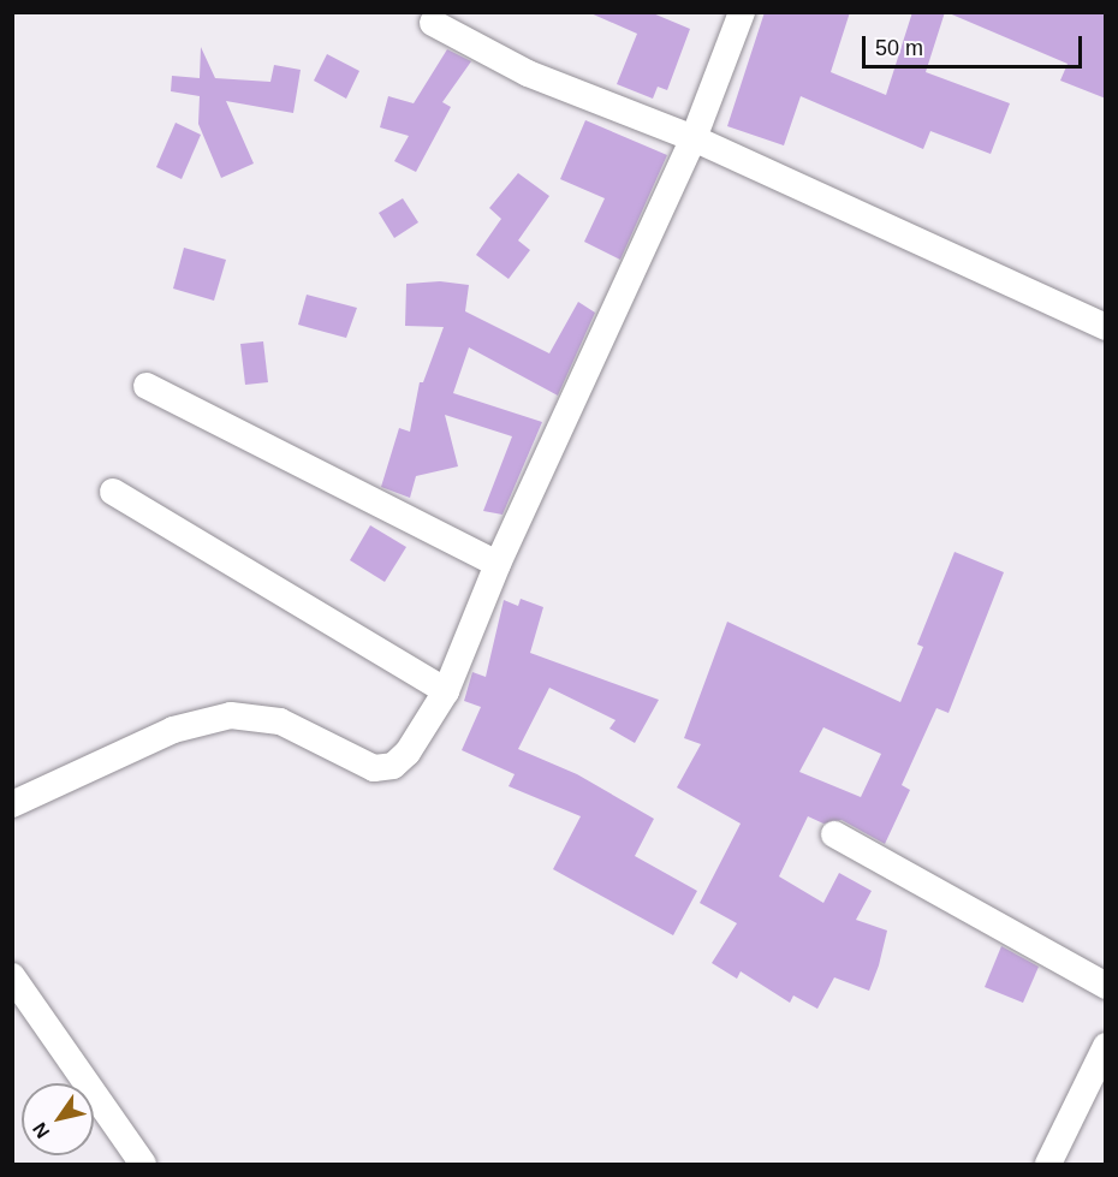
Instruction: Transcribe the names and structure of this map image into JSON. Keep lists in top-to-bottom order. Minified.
{"scale_bar":"50 m","north":"bottom left"}
